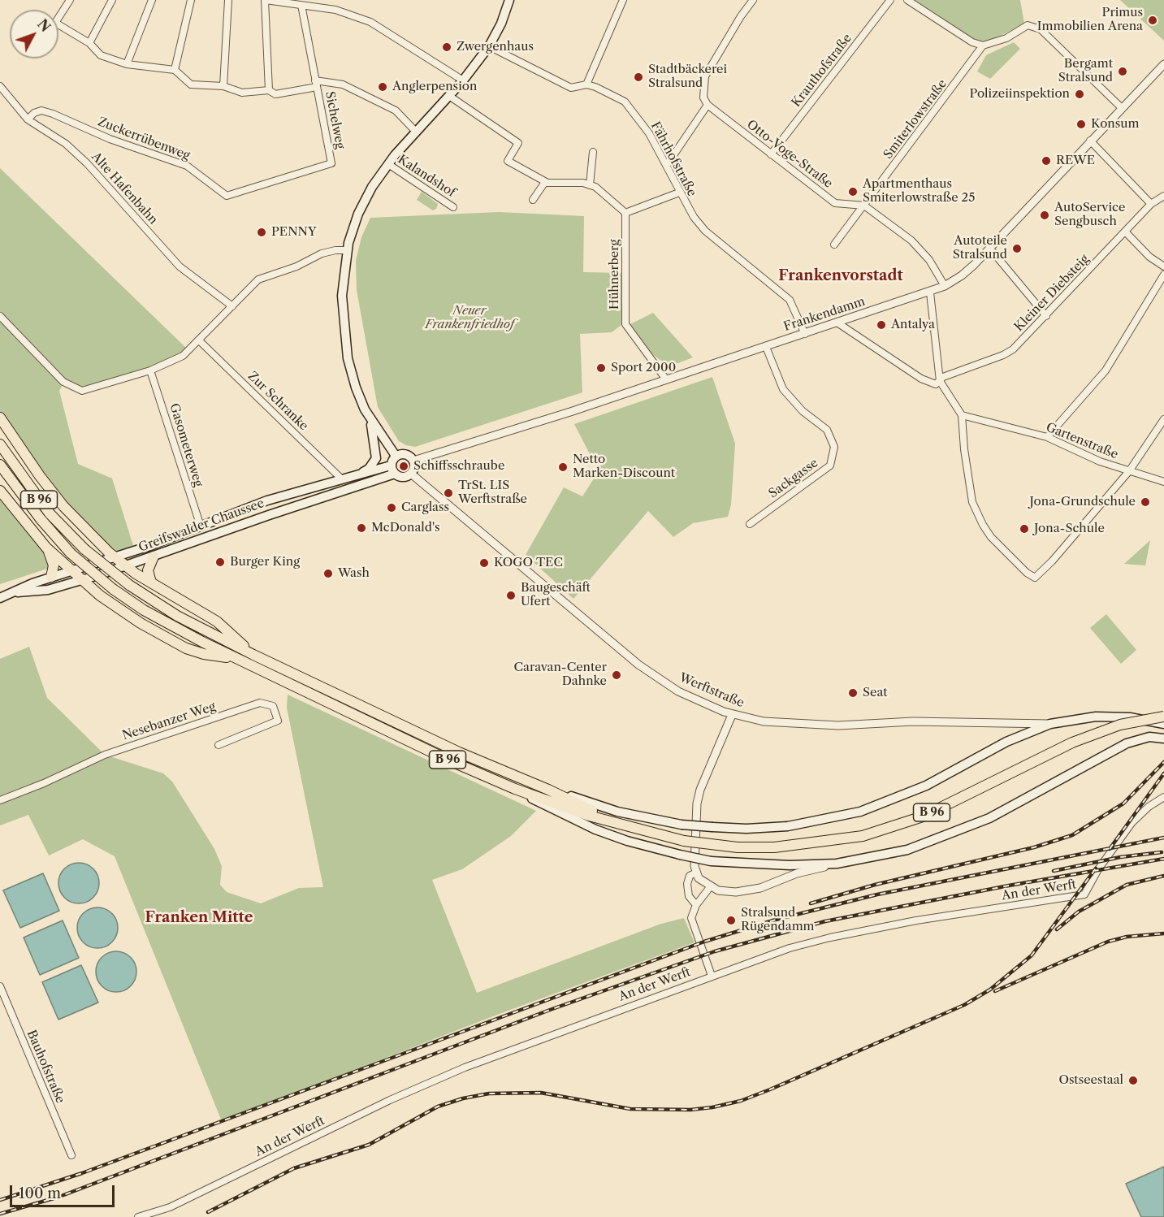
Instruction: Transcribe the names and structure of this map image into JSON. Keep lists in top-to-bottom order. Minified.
{"streets":{"highway":["B 96"],"main road":["Greifswalder Chaussee","Werftstraße"],"street":["Krauthofstraße","Smiterlowstraße","Sichelweg","Zuckerrübenweg","Otto-Voge-Straße","Fährhofstraße","Kalandshof","Alte Hafenbahn","Hühnerberg","Kleiner Diebsteig","Frankendamm","Zur Schranke","Gartenstraße","Gasometerweg","Sackgasse","Nesebanzer Weg","An der Werft","Bauhofstraße"]},"crossings":[["Krauthofstraße","Otto-Voge-Straße"],["Smiterlowstraße","Otto-Voge-Straße"],["Sichelweg","Zuckerrübenweg"],["Zuckerrübenweg","Alte Hafenbahn"],["Fährhofstraße","Frankendamm"],["Hühnerberg","Frankendamm"],["Frankendamm","Sackgasse"],["Frankendamm","Greifswalder Chaussee"],["Frankendamm","Werftstraße"],["Zur Schranke","Greifswalder Chaussee"],["Gasometerweg","Greifswalder Chaussee"],["Greifswalder Chaussee","Werftstraße"]],"districts":["Frankenvorstadt","Franken Mitte"],"parks":["Neuer Frankenfriedhof"],"places":["Primus Immobilien Arena","Zwergenhaus","Bergamt Stralsund","Stadtbäckerei Stralsund","Anglerpension","Polizeiinspektion","Konsum","REWE","Apartmenthaus Smiterlowstraße 25","AutoService Sengbusch","PENNY","Autoteile Stralsund","Antalya","Sport 2000","Schiffsschraube","Netto Marken-Discount","TrSt. LIS Werftstraße","Jona-Grundschule","Carglass","McDonald's","Jona-Schule","Burger King","KOGO TEC","Wash","Baugeschäft Ufert","Caravan-Center Dahnke","Seat","Stralsund Rügendamm","Ostseestaal"],"scale_bar":"100 m","north":"top right"}
